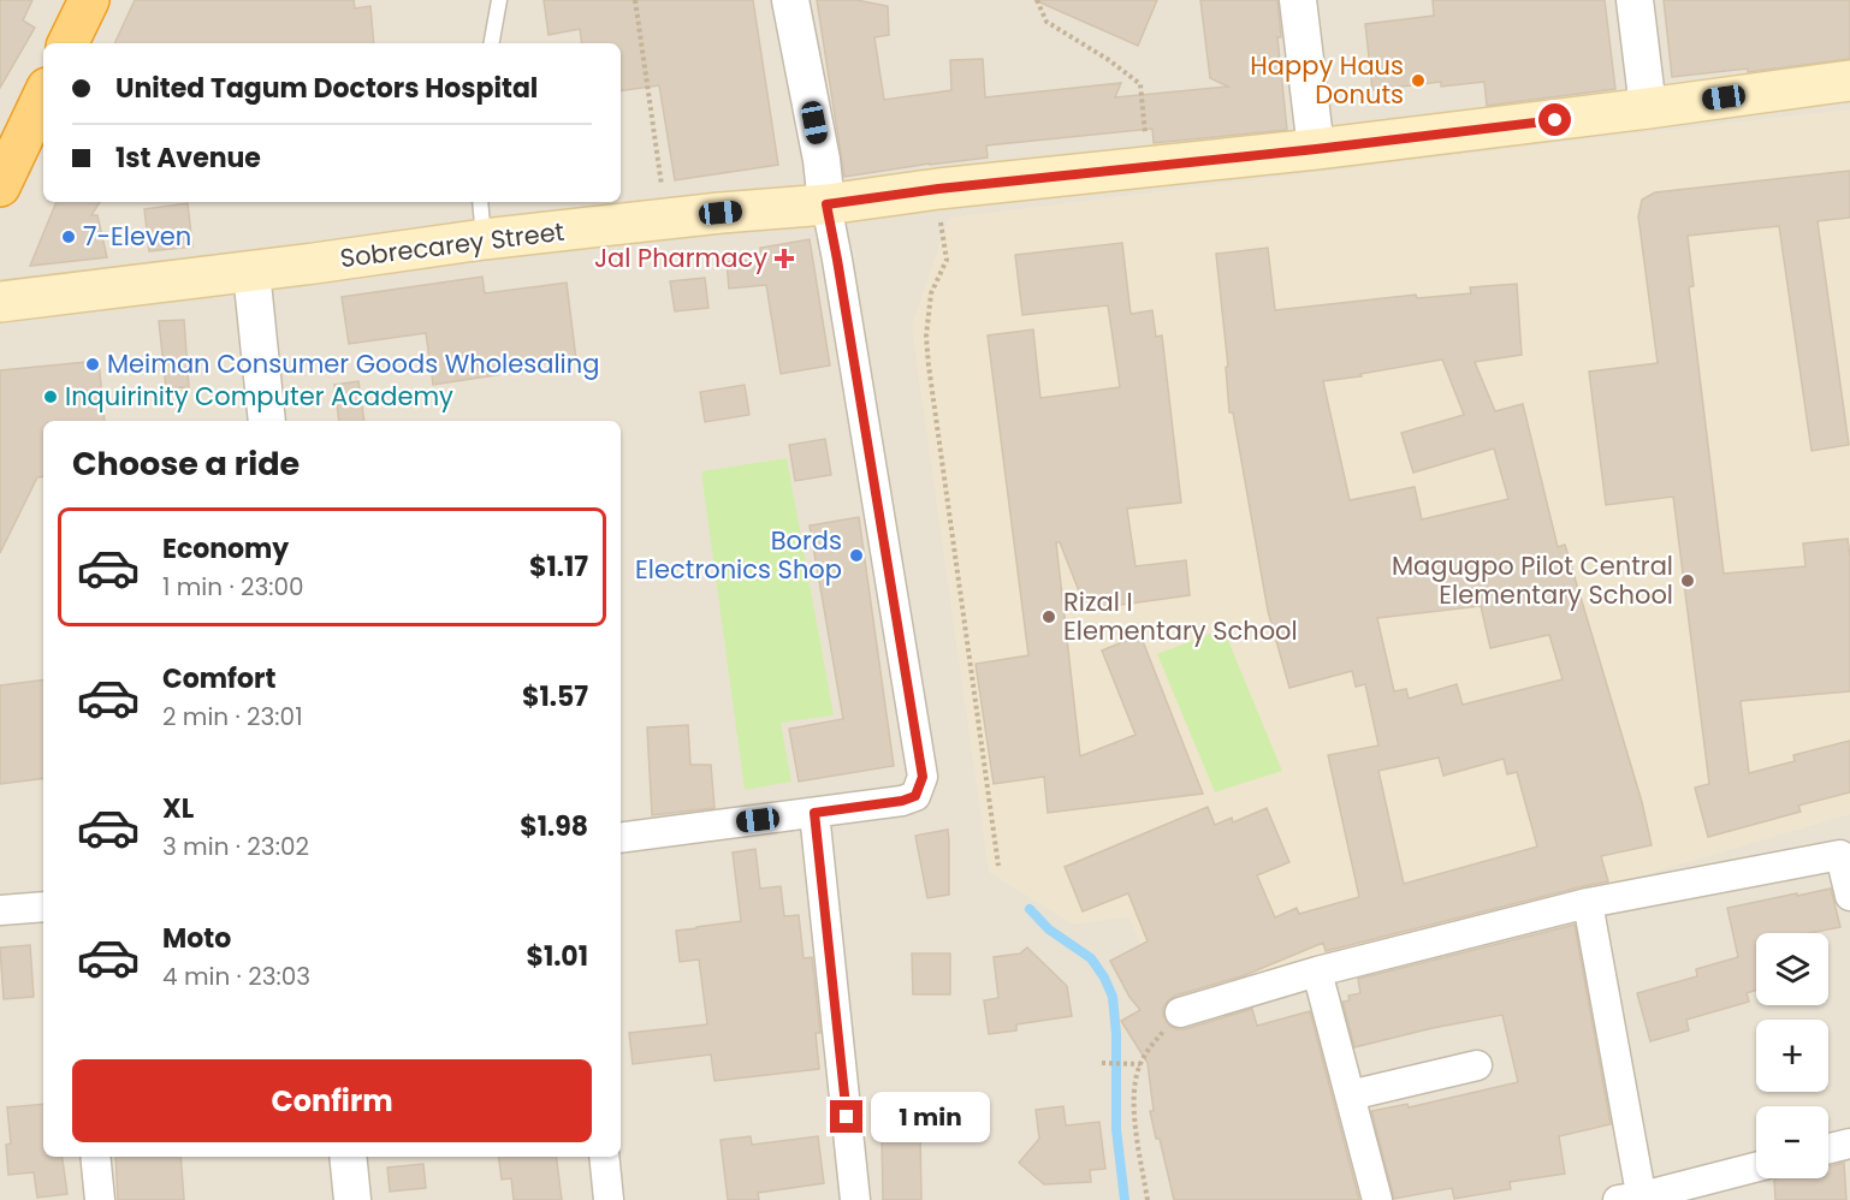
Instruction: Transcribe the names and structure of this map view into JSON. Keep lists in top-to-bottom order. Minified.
{"streets":{"main road":["Sobrecarey Street"]},"places":{"other":["Happy Haus Donuts","7-Eleven","Meiman Consumer Goods Wholesaling","Inquirinity Computer Academy","Bords Electronics Shop","Magugpo Pilot Central Elementary School","Rizal I Elementary School"],"health":["Jal Pharmacy"]},"page":{"banner":["United Tagum Doctors Hospital","1st Avenue"],"heading":"Choose a ride","list":[{"name":"Economy","note":"1 min · 23:00","value":"$1.17"},{"name":"Comfort","note":"2 min · 23:01","value":"$1.57"},{"name":"XL","note":"3 min · 23:02","value":"$1.98"},{"name":"Moto","note":"4 min · 23:03","value":"$1.01"}],"map_buttons":["+","−"],"buttons":"Confirm","bubble":"1 min"}}
